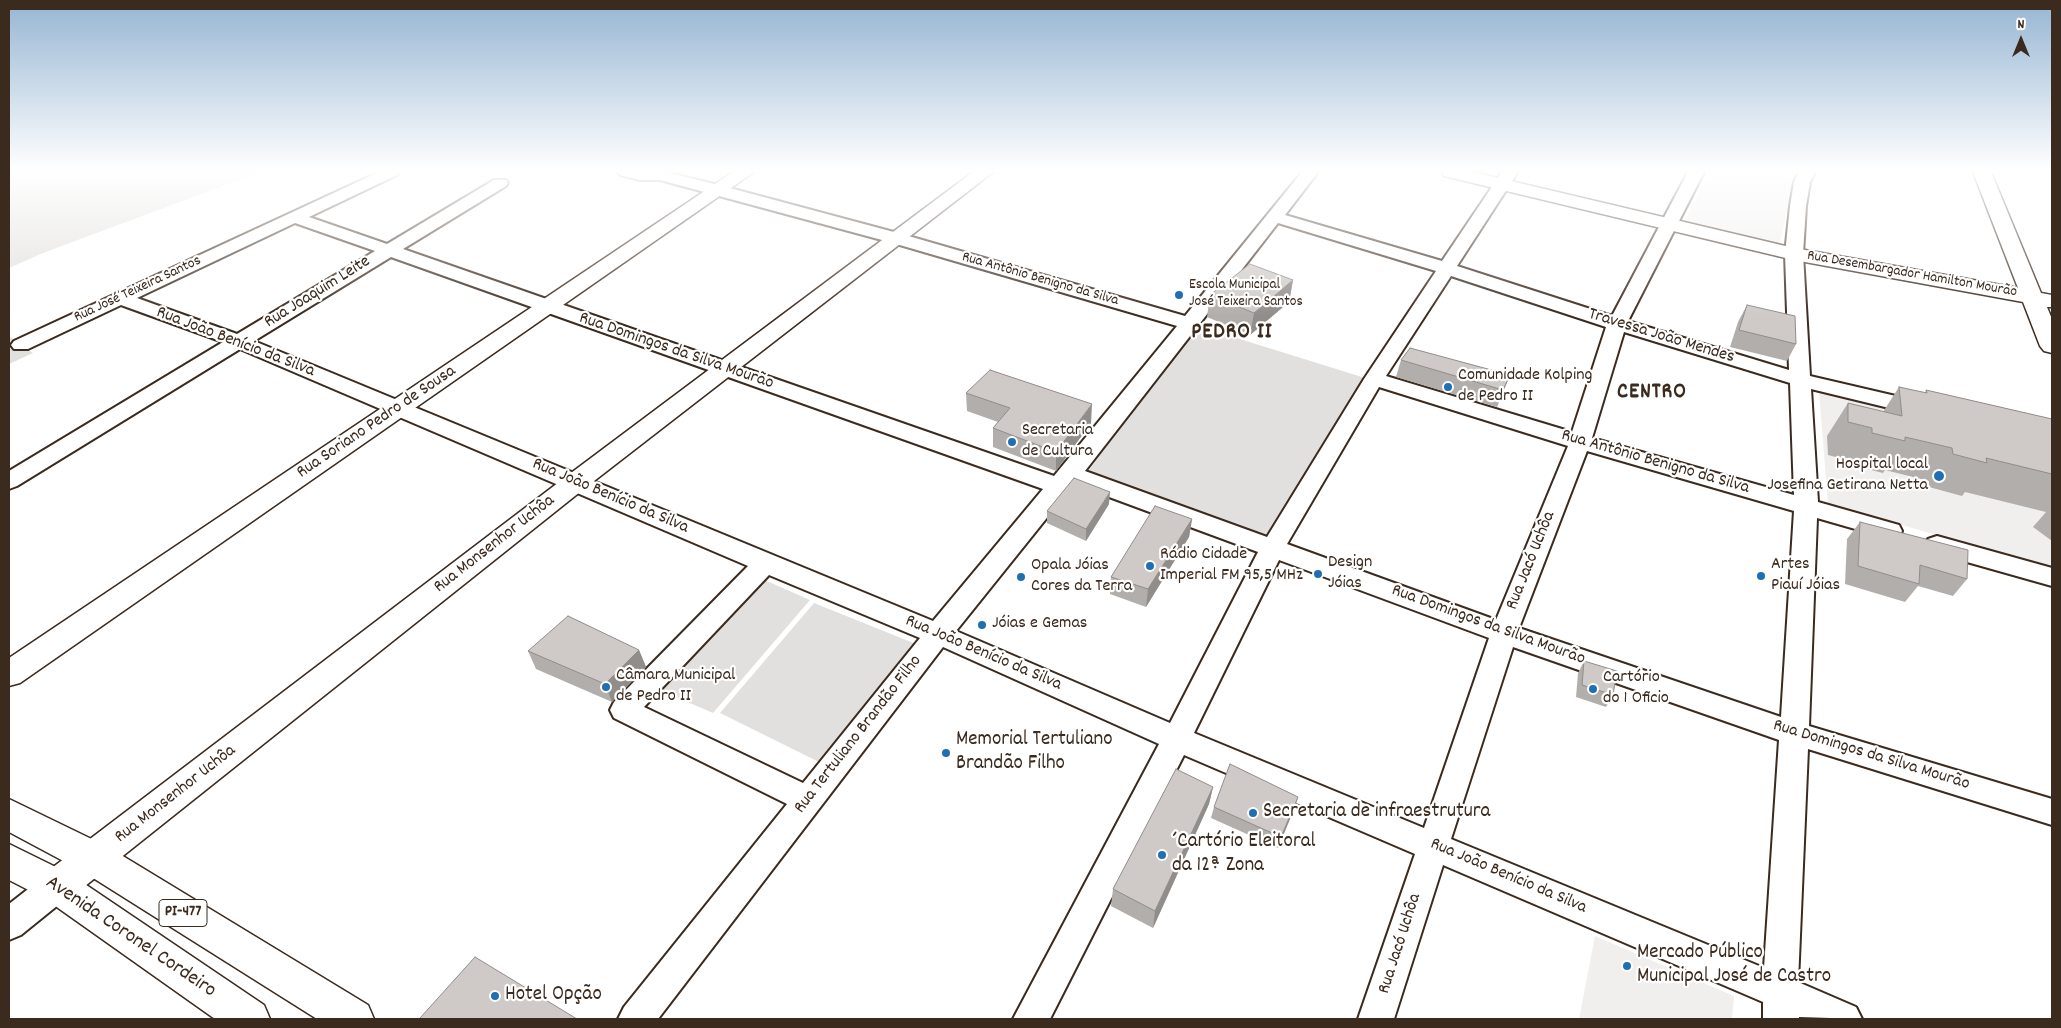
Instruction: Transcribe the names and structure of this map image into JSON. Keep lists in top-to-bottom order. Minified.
{"streets":{"street":["Rua Desembargador Hamilton Mourão","Rua Antônio Benigno da Silva","Rua José Teixeira Santos","Rua Joaquim Leite","Travessa João Mendes","Rua João Benício da Silva","Rua Domingos da Silva Mourão","Rua Soriano Pedro de Sousa","Rua Monsenhor Uchôa","Rua Jacó Uchôa","Rua Tertuliano Brandão Filho","PI-477","Avenida Coronel Cordeiro"]},"crossings":[["Rua Desembargador Hamilton Mourão","Rua Jacó Uchôa"],["Rua Antônio Benigno da Silva","Rua Monsenhor Uchôa"],["Rua Antônio Benigno da Silva","Rua Jacó Uchôa"],["Rua Antônio Benigno da Silva","Rua Tertuliano Brandão Filho"],["Rua José Teixeira Santos","Rua João Benício da Silva"],["Rua Joaquim Leite","Rua João Benício da Silva"],["Rua Joaquim Leite","Rua Domingos da Silva Mourão"],["Travessa João Mendes","Rua Jacó Uchôa"],["Rua João Benício da Silva","Rua Soriano Pedro de Sousa"],["Rua João Benício da Silva","Rua Monsenhor Uchôa"],["Rua João Benício da Silva","Rua Jacó Uchôa"],["Rua João Benício da Silva","Rua Tertuliano Brandão Filho"],["Rua Domingos da Silva Mourão","Rua Soriano Pedro de Sousa"],["Rua Domingos da Silva Mourão","Rua Monsenhor Uchôa"],["Rua Domingos da Silva Mourão","Rua Jacó Uchôa"],["Rua Domingos da Silva Mourão","Rua Tertuliano Brandão Filho"],["Rua Monsenhor Uchôa","PI-477"],["Rua Monsenhor Uchôa","Avenida Coronel Cordeiro"]],"districts":["PEDRO II","CENTRO"],"places":["Escola Municipal José Teixeira Santos","Comunidade Kolping de Pedro II","Secretaria de Cultura","Hospital local Josefina Getirana Netta","Rádio Cidade Imperial FM 95,5 MHz","Design Jóias","Artes Piauí Jóias","Opala Jóias Cores da Terra","Jóias e Gemas","Câmara Municipal de Pedro II","Cartório do 1 Oficio","Memorial Tertuliano Brandão Filho","Secretaria de infraestrutura","´Cartório Eleitoral da 12ª Zona","Mercado Público Municipal José de Castro","Hotel Opção"],"north":"top"}
